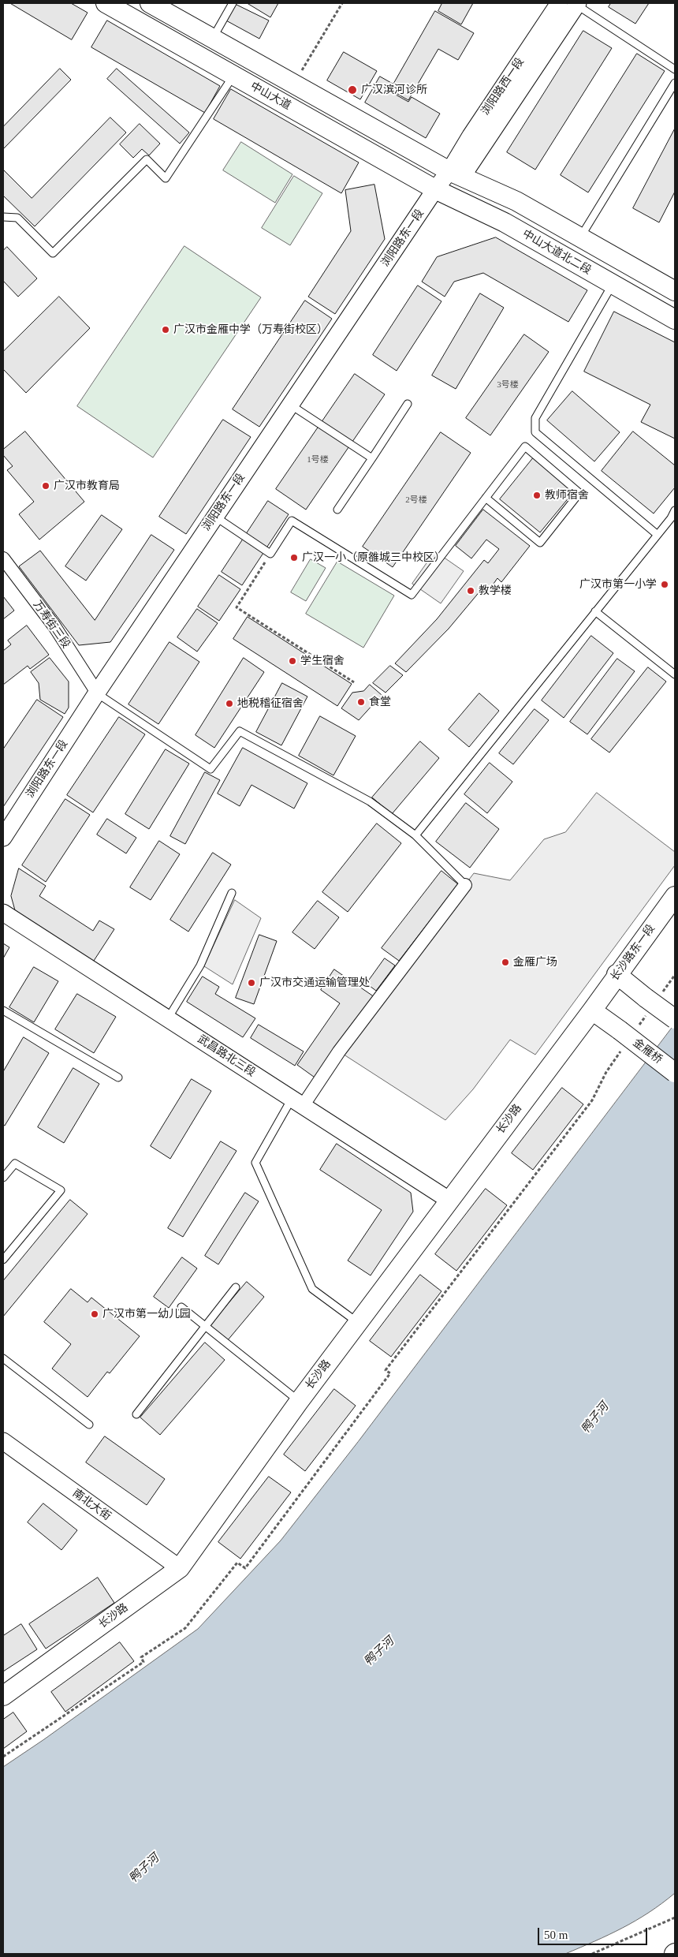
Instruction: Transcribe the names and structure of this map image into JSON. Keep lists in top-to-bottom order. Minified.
{"streets":{"main road":["中山大道","中山大道北二段","长沙路东一段","金雁桥","长沙路"],"street":["浏阳路西一段","浏阳路东一段","万寿街三段","武昌路北三段","南北大街"]},"crossings":[["浏阳路西一段","中山大道"],["浏阳路西一段","浏阳路东一段"],["中山大道","浏阳路东一段"],["中山大道","中山大道北二段"],["浏阳路东一段","中山大道北二段"],["浏阳路东一段","万寿街三段"],["长沙路东一段","金雁桥"],["长沙路东一段","长沙路"],["金雁桥","长沙路"],["武昌路北三段","长沙路"],["长沙路","南北大街"]],"water":["鸭子河"],"places":["广汉滨河诊所","广汉市金雁中学（万寿街校区）","广汉市教育局","教师宿舍","广汉一小（原雒城三中校区）","广汉市第一小学","教学楼","学生宿舍","食堂","地税稽征宿舍","金雁广场","广汉市交通运输管理处","广汉市第一幼儿园"],"house_numbers":["3号楼","1号楼","2号楼"],"scale_bar":"50 m"}
